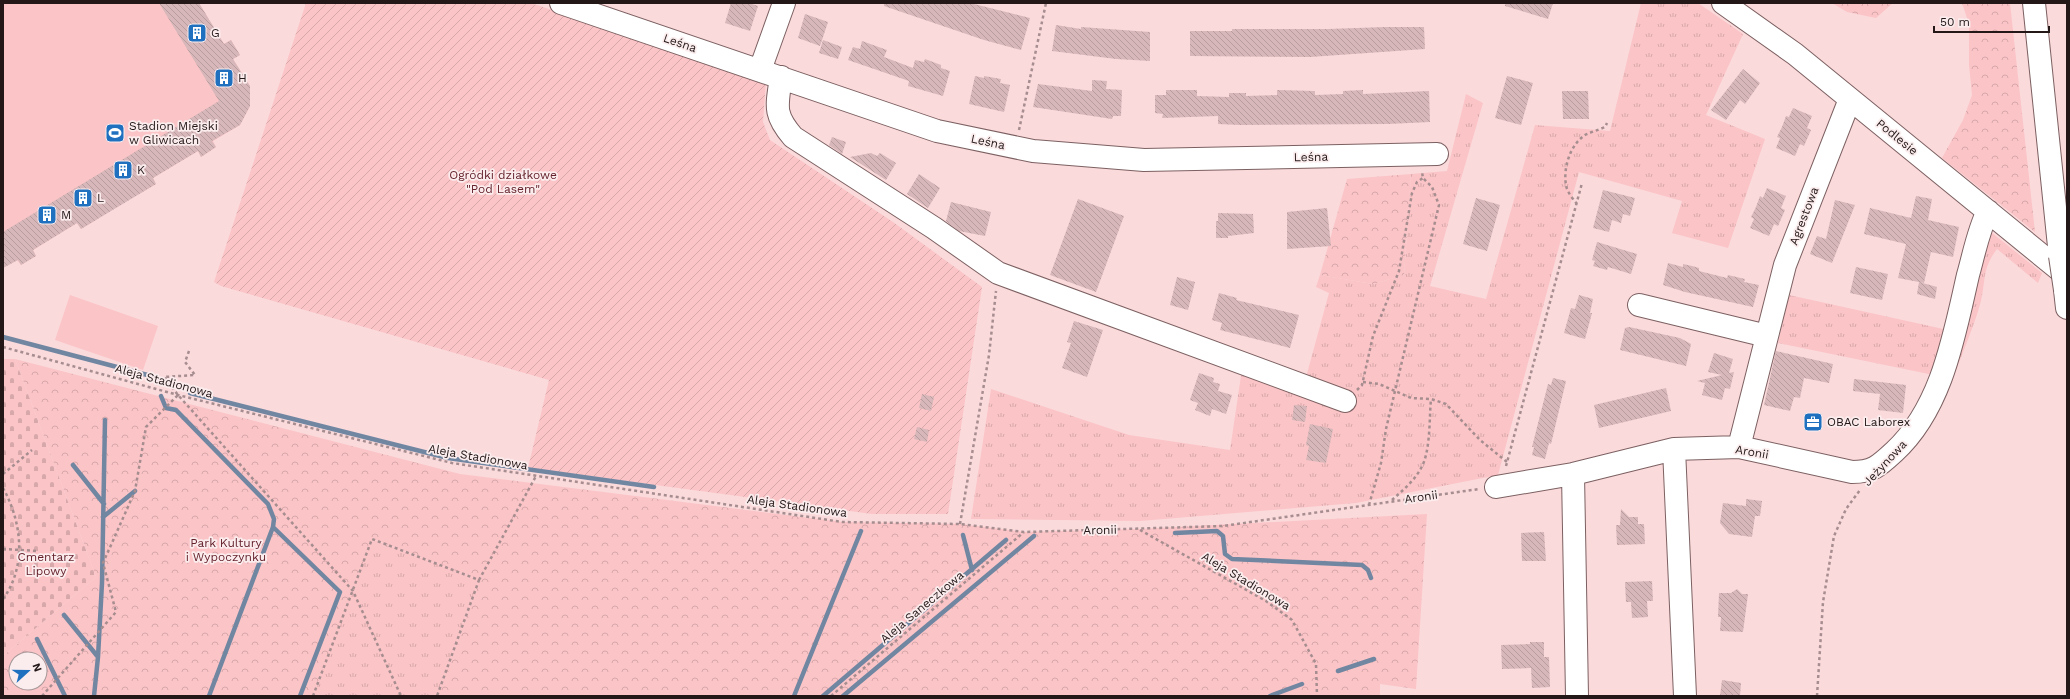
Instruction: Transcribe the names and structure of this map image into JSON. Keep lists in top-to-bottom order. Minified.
{"streets":{"street":["Leśna","Podlesie","Agrestowa","Aronii","Jeżynowa"],"path":["Aleja Stadionowa","Aleja Saneczkowa"]},"crossings":[["Podlesie","Agrestowa"],["Podlesie","Jeżynowa"],["Agrestowa","Aronii"],["Aleja Stadionowa","Aronii"],["Aronii","Jeżynowa"],["Aronii","Aleja Saneczkowa"]],"parks":["Ogródki działkowe \"Pod Lasem\"","Park Kultury i Wypoczynku","Cmentarz Lipowy"],"places":{"building":["G","H","K","L","M"],"sports":["Stadion Miejski w Gliwicach"],"office":["OBAC Laborex"]},"scale_bar":"50 m","north":"right"}
